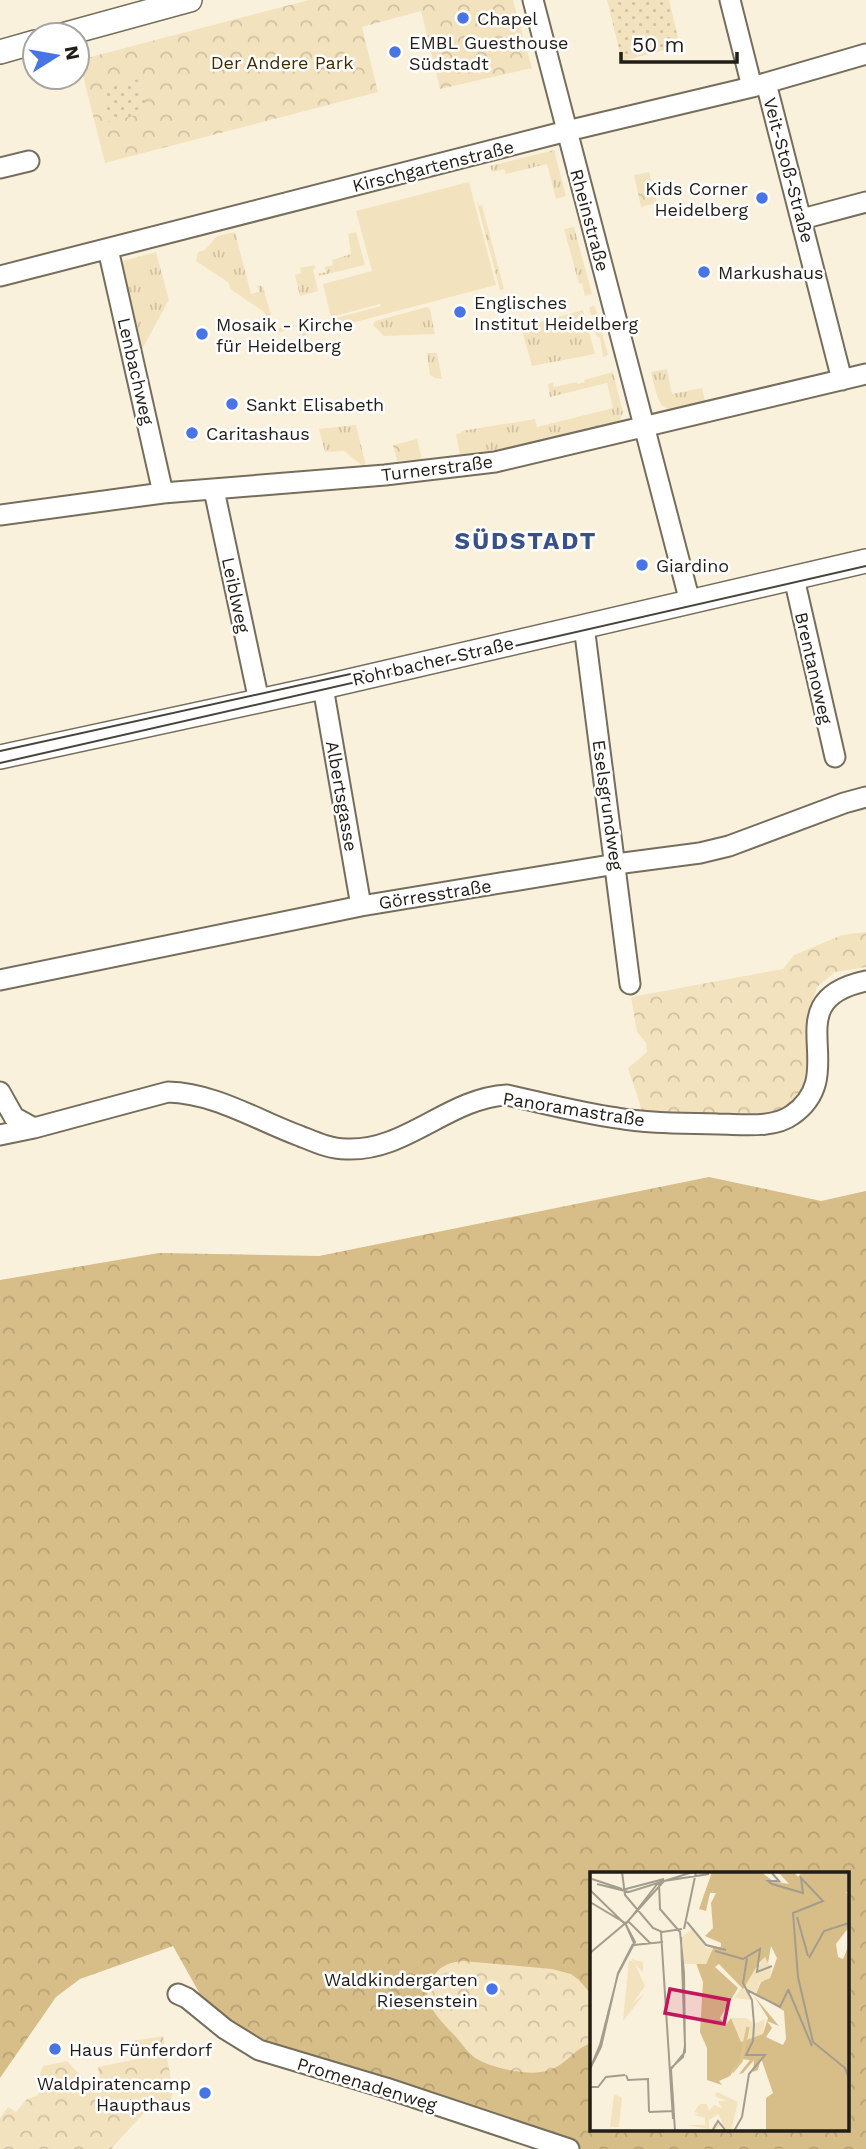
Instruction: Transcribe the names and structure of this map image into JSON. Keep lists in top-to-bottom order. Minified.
{"streets":{"main road":["Rohrbacher Straße"],"street":["Kirschgartenstraße","Veit-Stoß-Straße","Rheinstraße","Lenbachweg","Turnerstraße","Leiblweg","Brentanoweg","Albertsgasse","Eselsgrundweg","Görresstraße","Panoramastraße","Promenadenweg"]},"crossings":[["Kirschgartenstraße","Veit-Stoß-Straße"],["Kirschgartenstraße","Rheinstraße"],["Kirschgartenstraße","Lenbachweg"],["Veit-Stoß-Straße","Turnerstraße"],["Rheinstraße","Turnerstraße"],["Rheinstraße","Rohrbacher Straße"],["Lenbachweg","Turnerstraße"],["Turnerstraße","Leiblweg"],["Leiblweg","Rohrbacher Straße"],["Rohrbacher Straße","Brentanoweg"],["Rohrbacher Straße","Albertsgasse"],["Rohrbacher Straße","Eselsgrundweg"],["Albertsgasse","Görresstraße"],["Eselsgrundweg","Görresstraße"]],"districts":["SÜDSTADT"],"parks":["Der Andere Park"],"places":["Chapel","EMBL Guesthouse Südstadt","Kids Corner Heidelberg","Markushaus","Englisches Institut Heidelberg","Mosaik - Kirche für Heidelberg","Sankt Elisabeth","Caritashaus","Giardino","Waldkindergarten Riesenstein","Haus Fünferdorf","Waldpiratencamp Haupthaus"],"scale_bar":"50 m","north":"right"}
